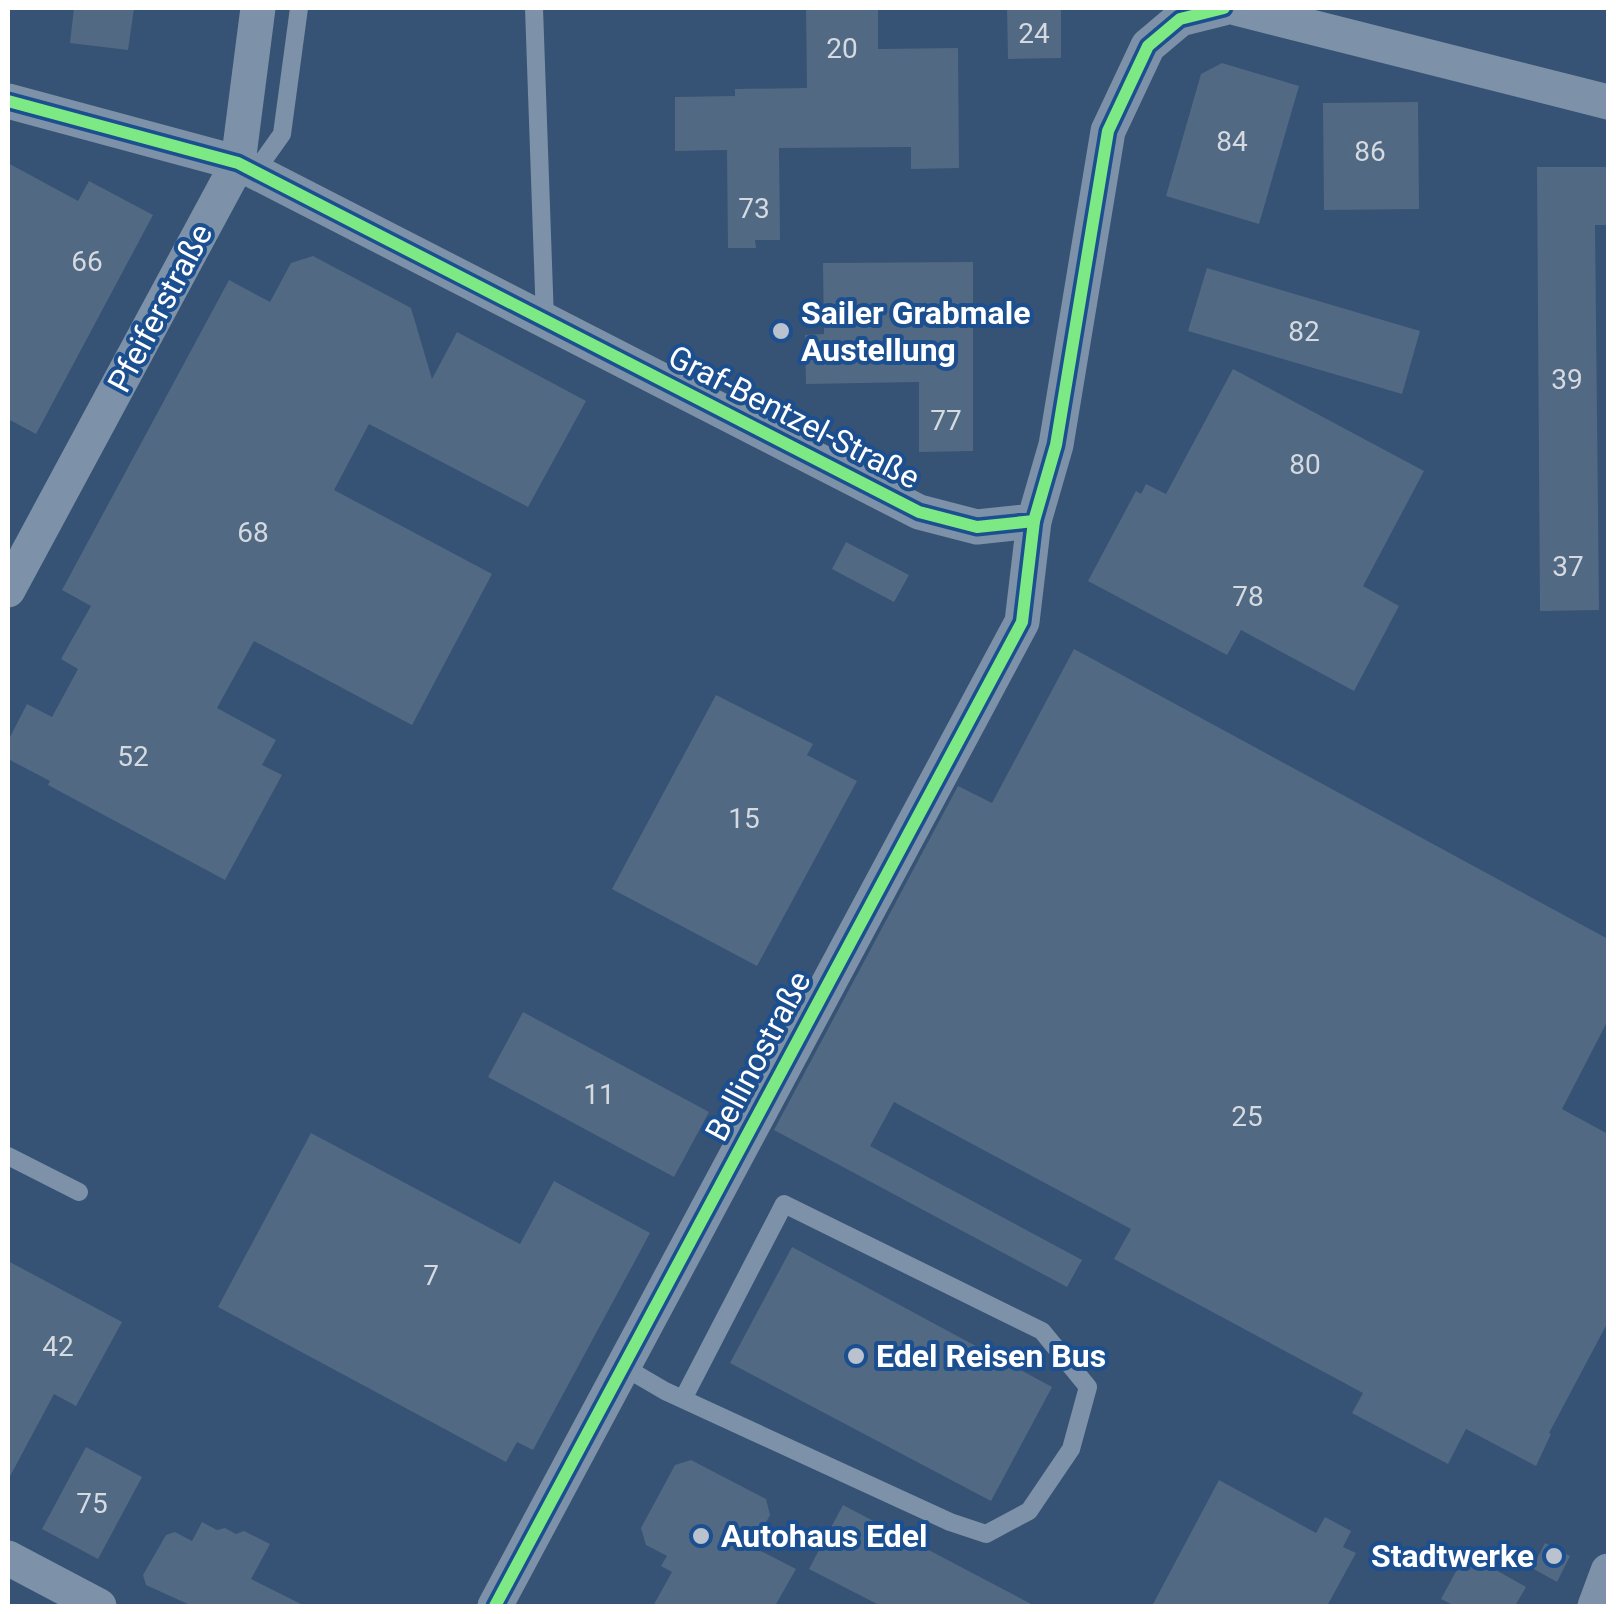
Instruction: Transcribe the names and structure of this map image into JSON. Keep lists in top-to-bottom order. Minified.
{"streets":{"street":["Pfeiferstraße","Graf-Bentzel-Straße","Bellinostraße"]},"crossings":[["Pfeiferstraße","Graf-Bentzel-Straße"],["Graf-Bentzel-Straße","Bellinostraße"]],"places":["Sailer Grabmale Austellung","Edel Reisen Bus","Autohaus Edel","Stadtwerke"],"house_numbers":["24","20","84","86","73","66","82","39","77","80","68","37","78","52","15","11","25","7","42","75"]}
